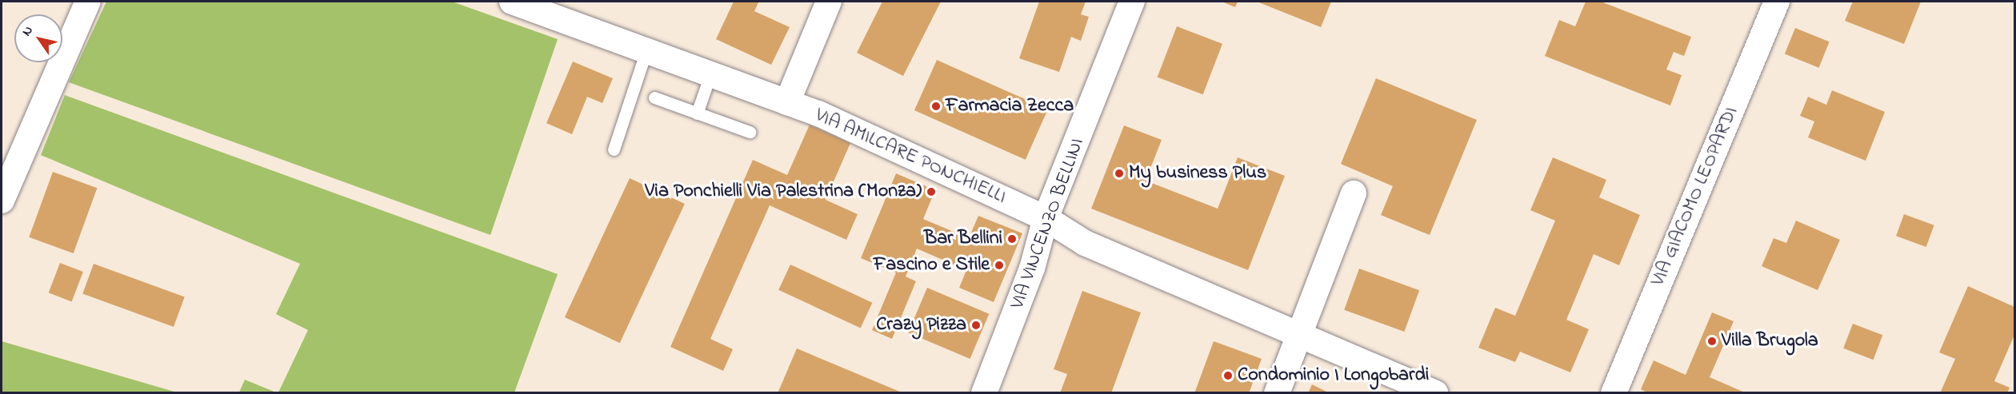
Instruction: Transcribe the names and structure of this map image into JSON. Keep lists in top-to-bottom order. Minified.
{"streets":{"street":["VIA AMILCARE PONCHIELLI","VIA GIACOMO LEOPARDI","VIA VINCENZO BELLINI"]},"crossings":[["VIA AMILCARE PONCHIELLI","VIA VINCENZO BELLINI"]],"places":["Farmacia Zecca","My business Plus","Via Ponchielli Via Palestrina (Monza)","Bar Bellini","Fascino e Stile","Crazy Pizza","Villa Brugola","Condominio I Longobardi"],"north":"top left"}
